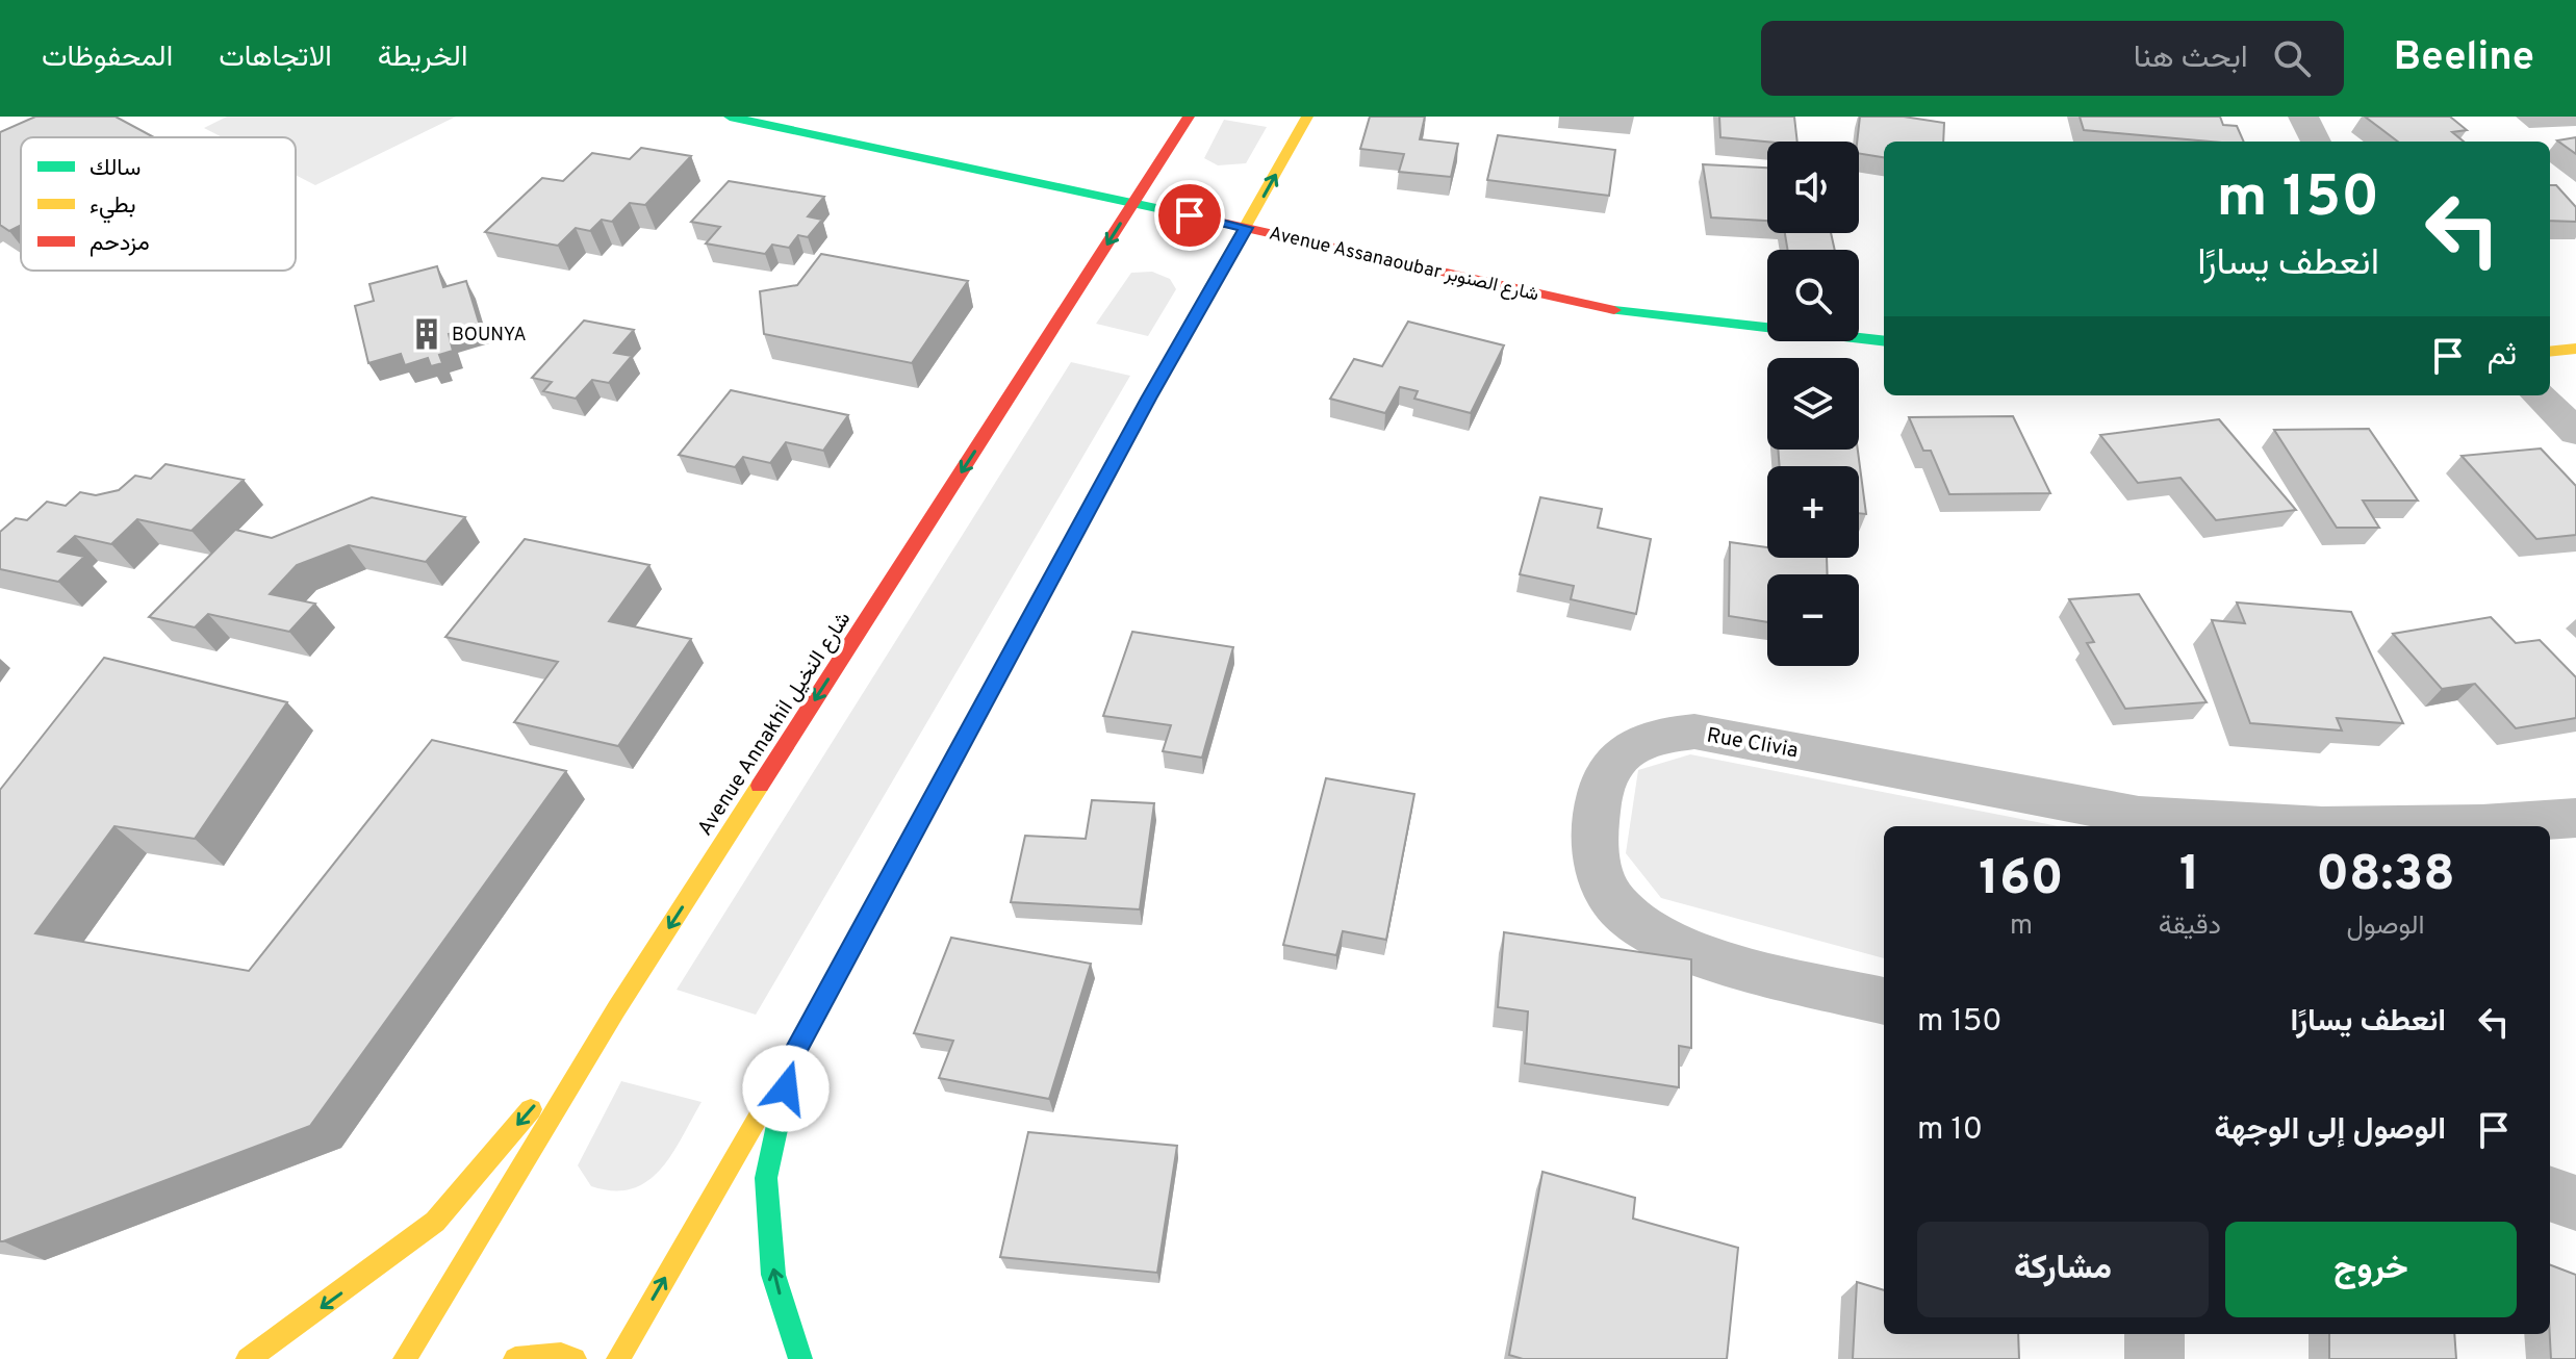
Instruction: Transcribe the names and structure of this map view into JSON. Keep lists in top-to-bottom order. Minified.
{"streets":{"main road":["Avenue Assanaoubar شارع الصنوبر","Avenue Annakhil شارع النخيل"],"street":["Rue Clivia"]},"crossings":[["Avenue Assanaoubar شارع الصنوبر","Avenue Annakhil شارع النخيل"]],"places":{"building":["BOUNYA"]},"legend":["سالك","بطيء","مزدحم"],"page":{"header":"Beeline","search":"ابحث هنا","nav":["الخريطة","الاتجاهات","المحفوظات"],"map_buttons":["+","−"],"turn":["150 m","انعطف يسارًا"],"then":"ثم","eta":["08:38","الوصول","1","دقيقة","160","m"],"list":[{"name":"انعطف يسارًا","value":"150 m"},{"name":"الوصول إلى الوجهة","value":"10 m"}],"buttons":["خروج","مشاركة"]}}
